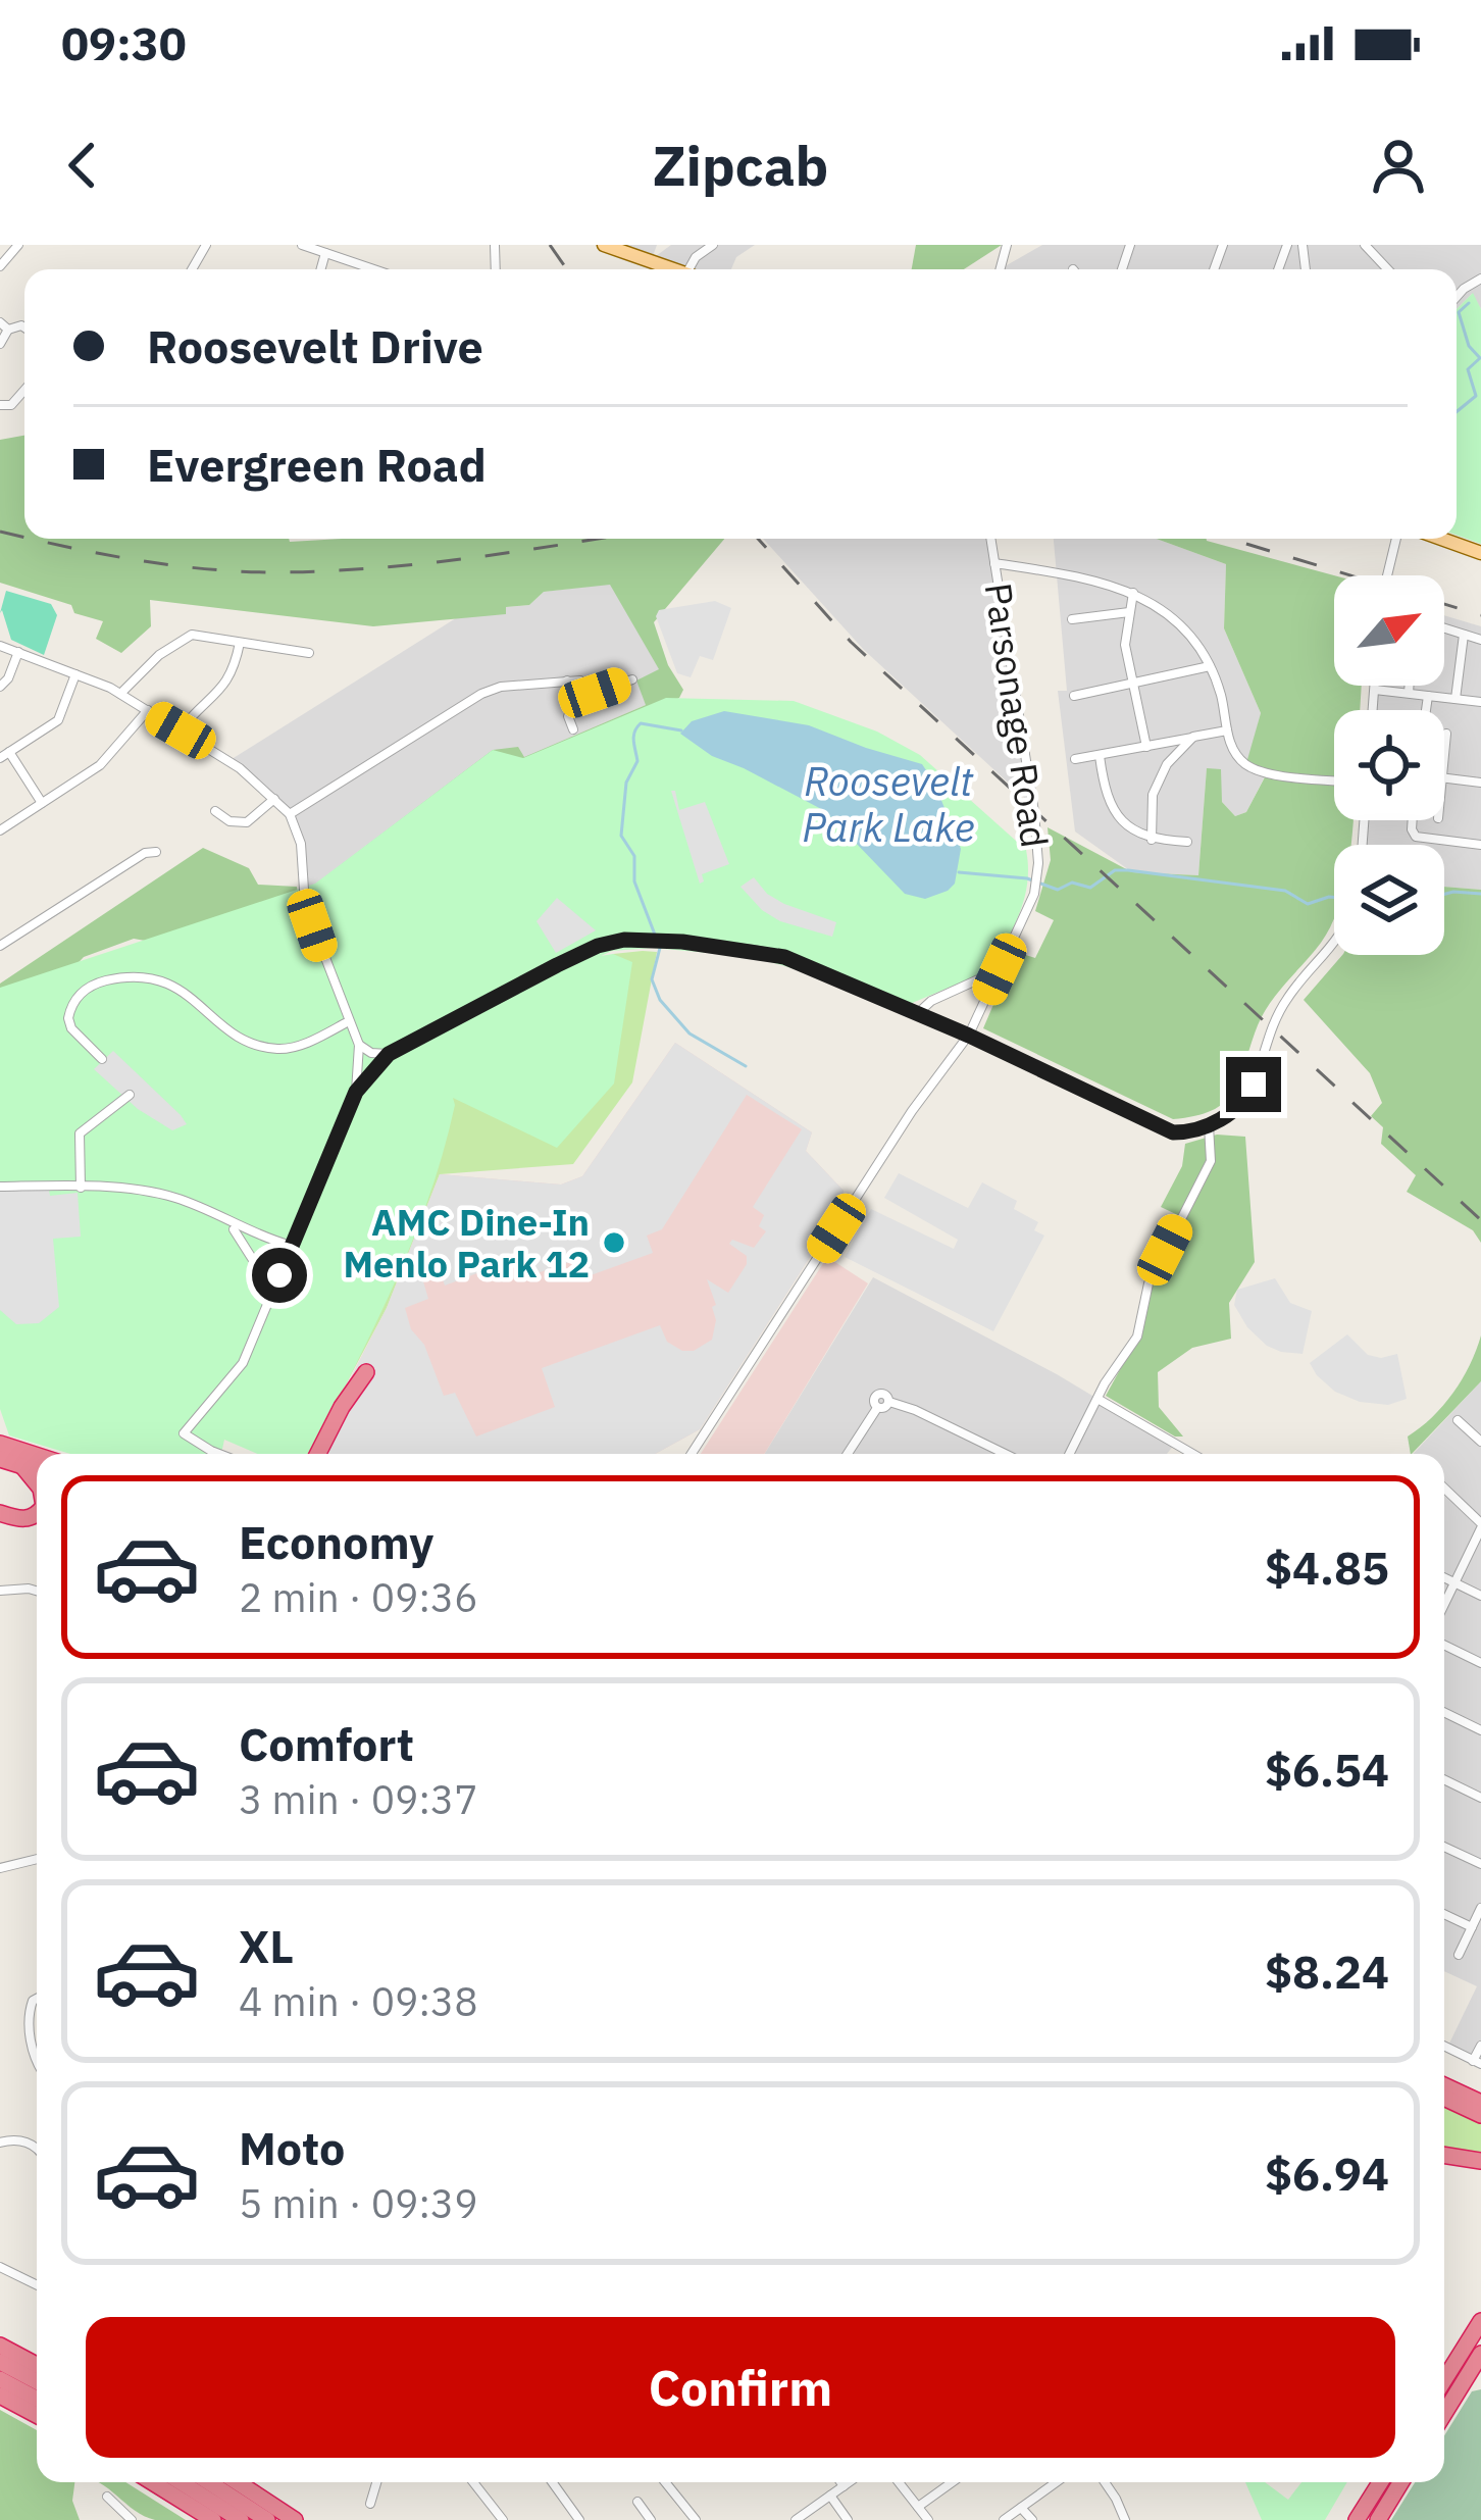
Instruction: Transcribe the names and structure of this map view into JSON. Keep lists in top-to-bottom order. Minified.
{"streets":{"street":["Parsonage Road"]},"water":["Roosevelt Park Lake"],"places":["AMC Dine-In Menlo Park 12"],"north":"top right","page":{"status":"09:30","header":"Zipcab","banner":["Roosevelt Drive","Evergreen Road"],"list":[{"name":"Economy","note":"2 min · 09:36","value":"$4.85"},{"name":"Comfort","note":"3 min · 09:37","value":"$6.54"},{"name":"XL","note":"4 min · 09:38","value":"$8.24"},{"name":"Moto","note":"5 min · 09:39","value":"$6.94"}],"buttons":"Confirm"}}
